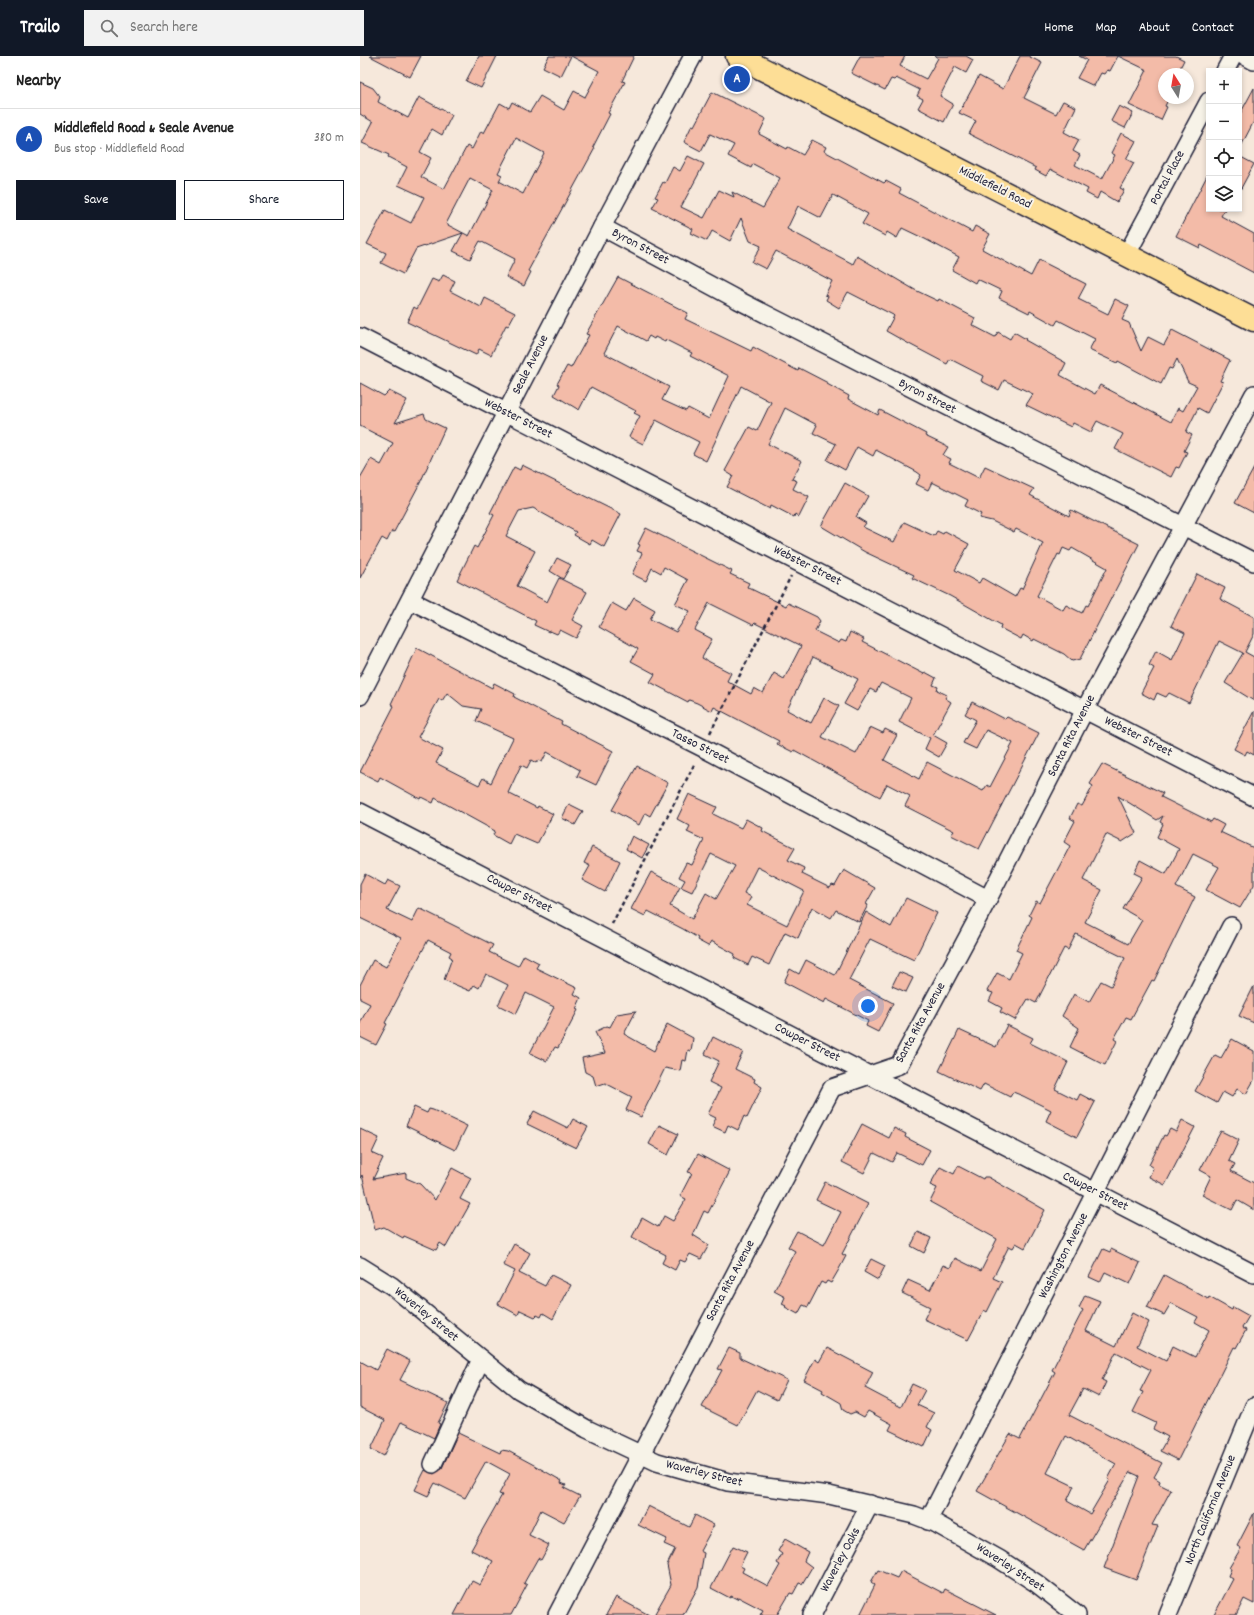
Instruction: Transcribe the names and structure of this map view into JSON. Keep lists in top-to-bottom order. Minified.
{"streets":{"main road":["Middlefield Road"],"street":["Portal Place","Byron Street","Seale Avenue","Webster Street","Santa Rita Avenue","Tasso Street","Cowper Street","Washington Avenue","Waverley Street","North California Avenue","Waverley Oaks"]},"crossings":[["Portal Place","Middlefield Road"],["Byron Street","Seale Avenue"],["Byron Street","Santa Rita Avenue"],["Seale Avenue","Webster Street"],["Seale Avenue","Tasso Street"],["Webster Street","Santa Rita Avenue"],["Santa Rita Avenue","Tasso Street"],["Santa Rita Avenue","Cowper Street"],["Santa Rita Avenue","Waverley Street"],["Cowper Street","Washington Avenue"],["Washington Avenue","Waverley Street"],["Waverley Street","Waverley Oaks"]],"north":"top","page":{"header":"Trailo","search":"Search here","nav":["Home","Map","About","Contact"],"heading":"Nearby","pins":"A","map_buttons":["+","−"],"list":[{"mark":"A","name":"Middlefield Road & Seale Avenue","note":"Bus stop · Middlefield Road","value":"380 m"}],"buttons":["Save","Share"]}}
